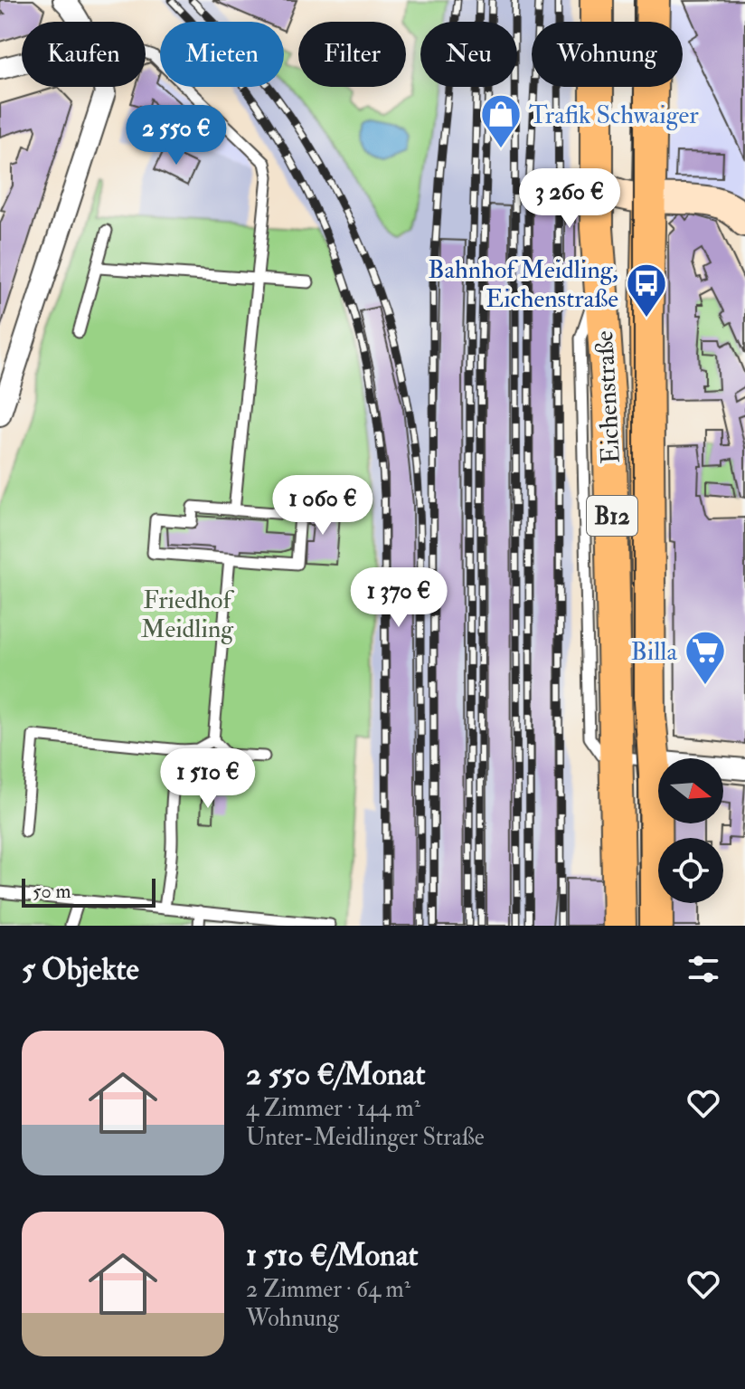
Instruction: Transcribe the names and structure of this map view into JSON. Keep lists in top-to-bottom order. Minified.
{"streets":{"main road":["Eichenstraße","B12"]},"parks":["Friedhof Meidling"],"places":{"shop":["Trafik Schwaiger"],"bus stop":["Bahnhof Meidling, Eichenstraße"],"supermarket":["Billa"]},"scale_bar":"50 m","north":"right","page":{"chip":["Kaufen","Mieten","Filter","Neu","Wohnung"],"price":["2 550 €","3 260 €","1 060 €","1 370 €","1 510 €"],"scale":"50 m","heading":"5 Objekte","list":[{"name":"2 550 €/Monat","note":"4 Zimmer · 144 m² · Unter-Meidlinger Straße"},{"name":"1 510 €/Monat","note":"2 Zimmer · 64 m² · Wohnung"}]}}
